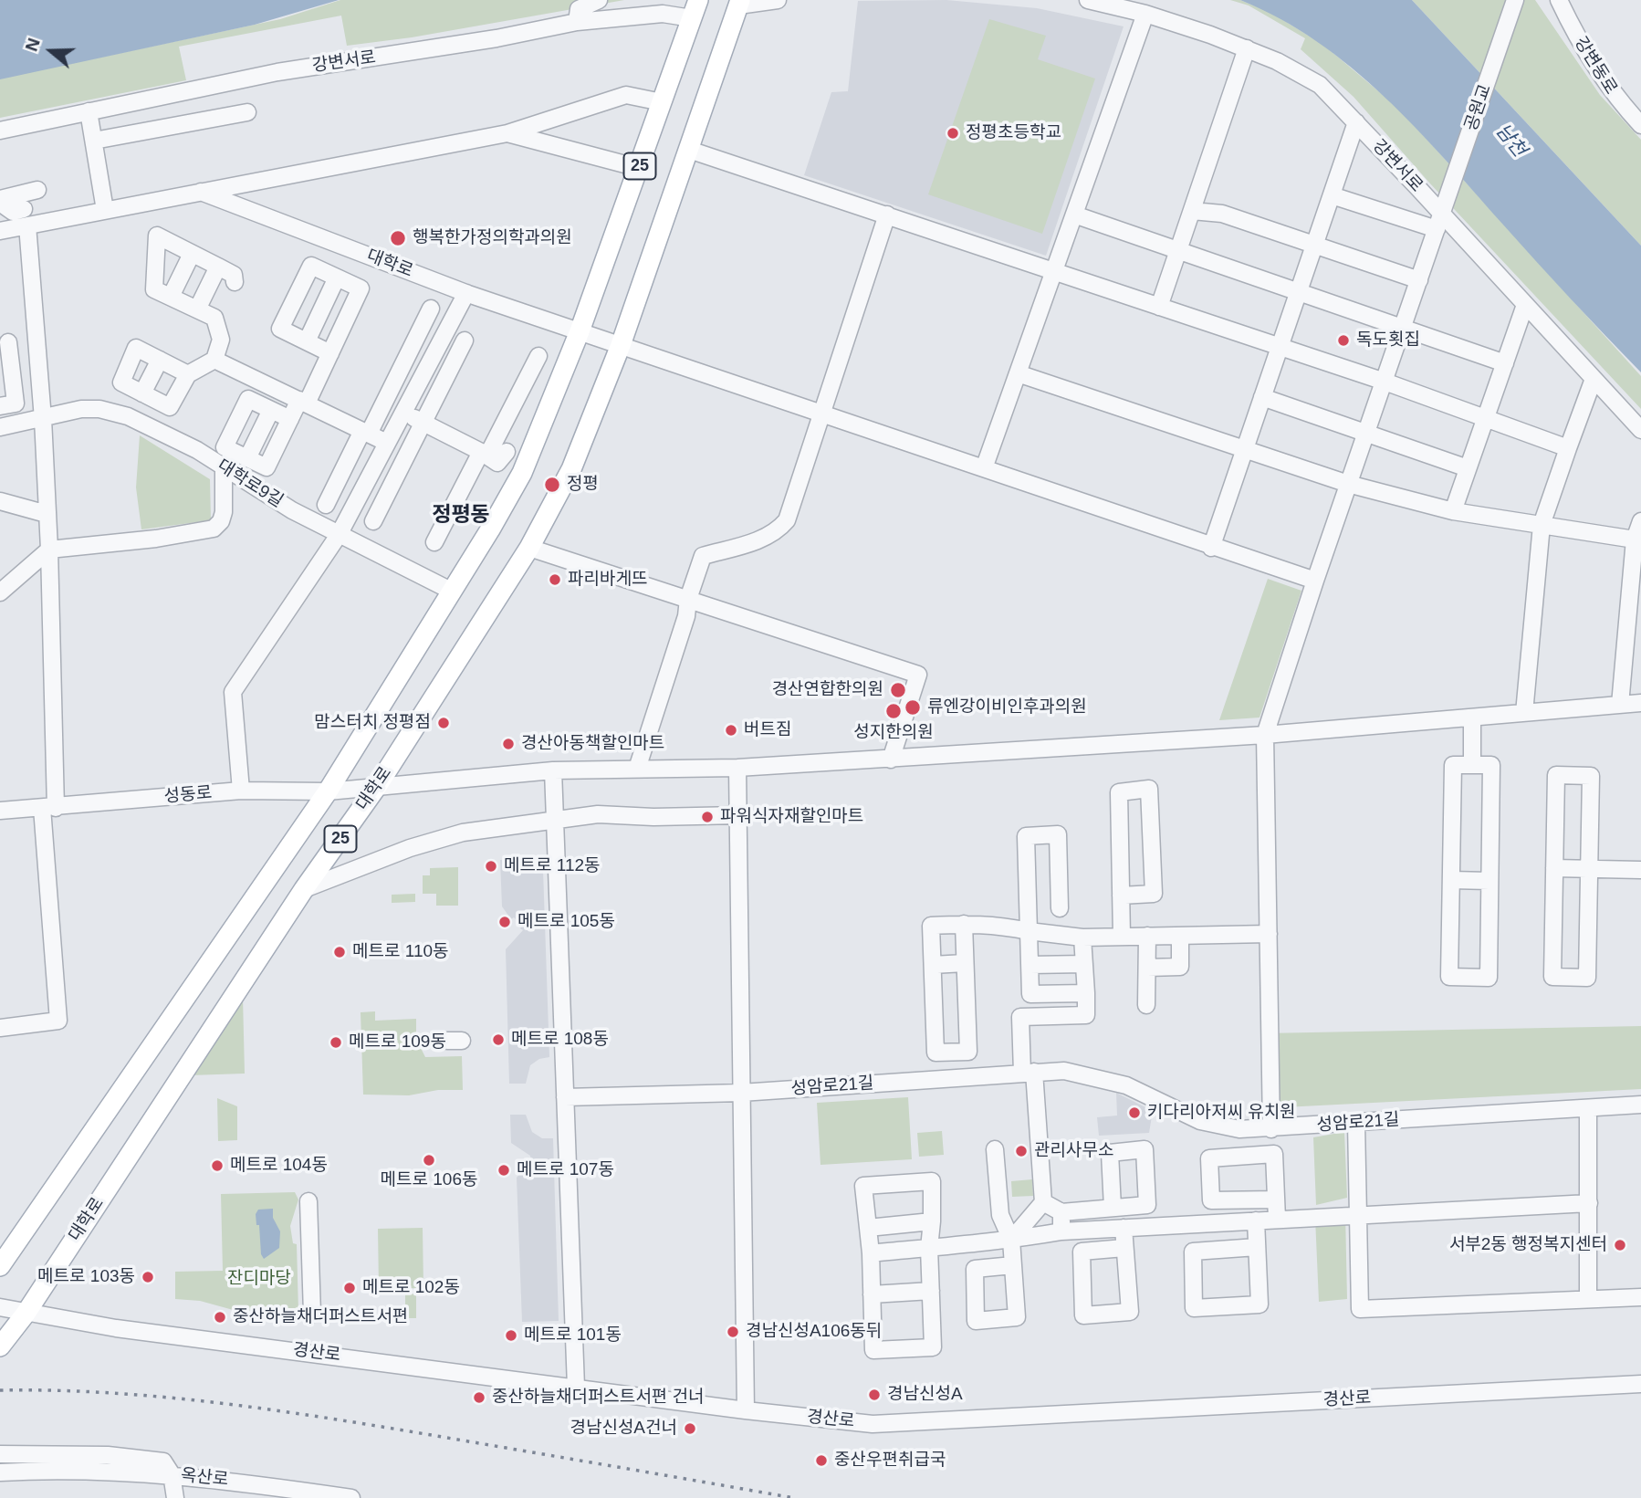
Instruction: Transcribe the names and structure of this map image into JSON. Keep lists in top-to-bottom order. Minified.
{"streets":{"main road":["25","대학로"],"street":["강변서로","강변동로","공원교","대학로9길","성동로","성암로21길","경산로","옥산로"]},"crossings":[["강변서로","공원교"],["강변서로","25"],["공원교","성동로"],["공원교","성암로21길"],["25","대학로"],["25","대학로9길"],["25","성동로"],["25","경산로"],["대학로","성동로"],["대학로","경산로"]],"districts":["정평동"],"water":["남천"],"parks":["잔디마당"],"places":["정평초등학교","행복한가정의학과의원","독도횟집","정평","파리바게뜨","경산연합한의원","류엔강이비인후과의원","성지한의원","맘스터치 정평점","버트짐","경산아동책할인마트","파워식자재할인마트","메트로 112동","메트로 105동","메트로 110동","메트로 108동","메트로 109동","키다리아저씨 유치원","관리사무소","메트로 106동","메트로 104동","메트로 107동","서부2동 행정복지센터","메트로 103동","메트로 102동","중산하늘채더퍼스트서편","경남신성A106동뒤","메트로 101동","경남신성A","중산하늘채더퍼스트서편 건너","경남신성A건너","중산우편취급국"],"north":"left"}
